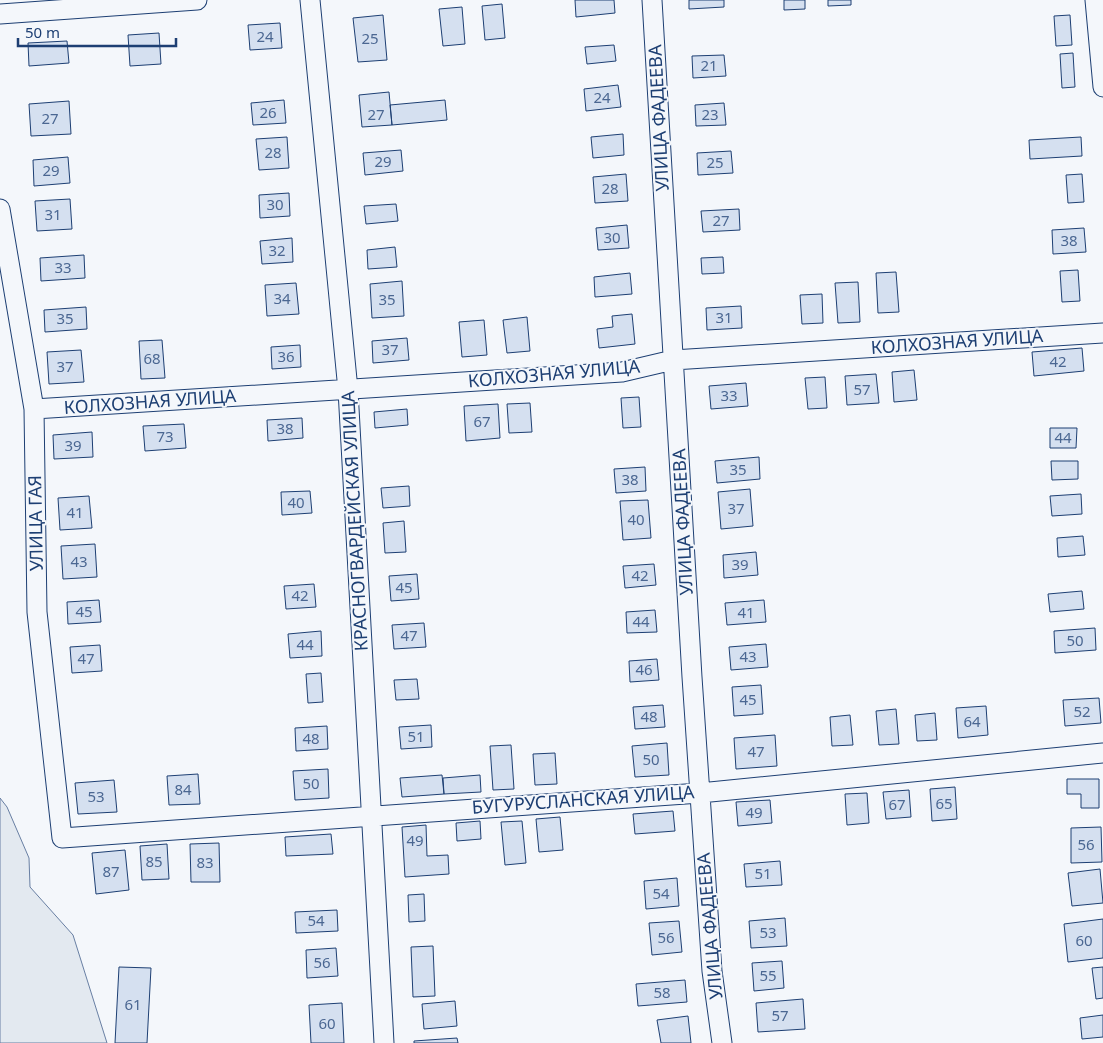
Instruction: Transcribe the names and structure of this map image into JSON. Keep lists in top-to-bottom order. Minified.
{"streets":{"street":["УЛИЦА ФАДЕЕВА","КОЛХОЗНАЯ УЛИЦА","КРАСНОГВАРДЕЙСКАЯ УЛИЦА","УЛИЦА ГАЯ","БУГУРУСЛАНСКАЯ УЛИЦА"]},"crossings":[["УЛИЦА ФАДЕЕВА","КОЛХОЗНАЯ УЛИЦА"],["УЛИЦА ФАДЕЕВА","БУГУРУСЛАНСКАЯ УЛИЦА"],["КОЛХОЗНАЯ УЛИЦА","КРАСНОГВАРДЕЙСКАЯ УЛИЦА"],["КОЛХОЗНАЯ УЛИЦА","УЛИЦА ГАЯ"],["КРАСНОГВАРДЕЙСКАЯ УЛИЦА","БУГУРУСЛАНСКАЯ УЛИЦА"],["УЛИЦА ГАЯ","БУГУРУСЛАНСКАЯ УЛИЦА"]],"house_numbers":["24","25","21","24","26","27","23","27","28","29","25","29","28","30","31","27","30","38","32","33","34","35","31","35","37","36","68","42","37","57","33","67","38","73","44","39","35","38","40","37","41","40","43","39","42","45","42","45","41","44","47","50","44","43","47","46","45","52","48","64","51","48","47","50","50","84","53","65","67","49","49","56","85","83","87","51","54","54","53","56","60","56","55","58","61","57","60"],"scale_bar":"50 m"}
